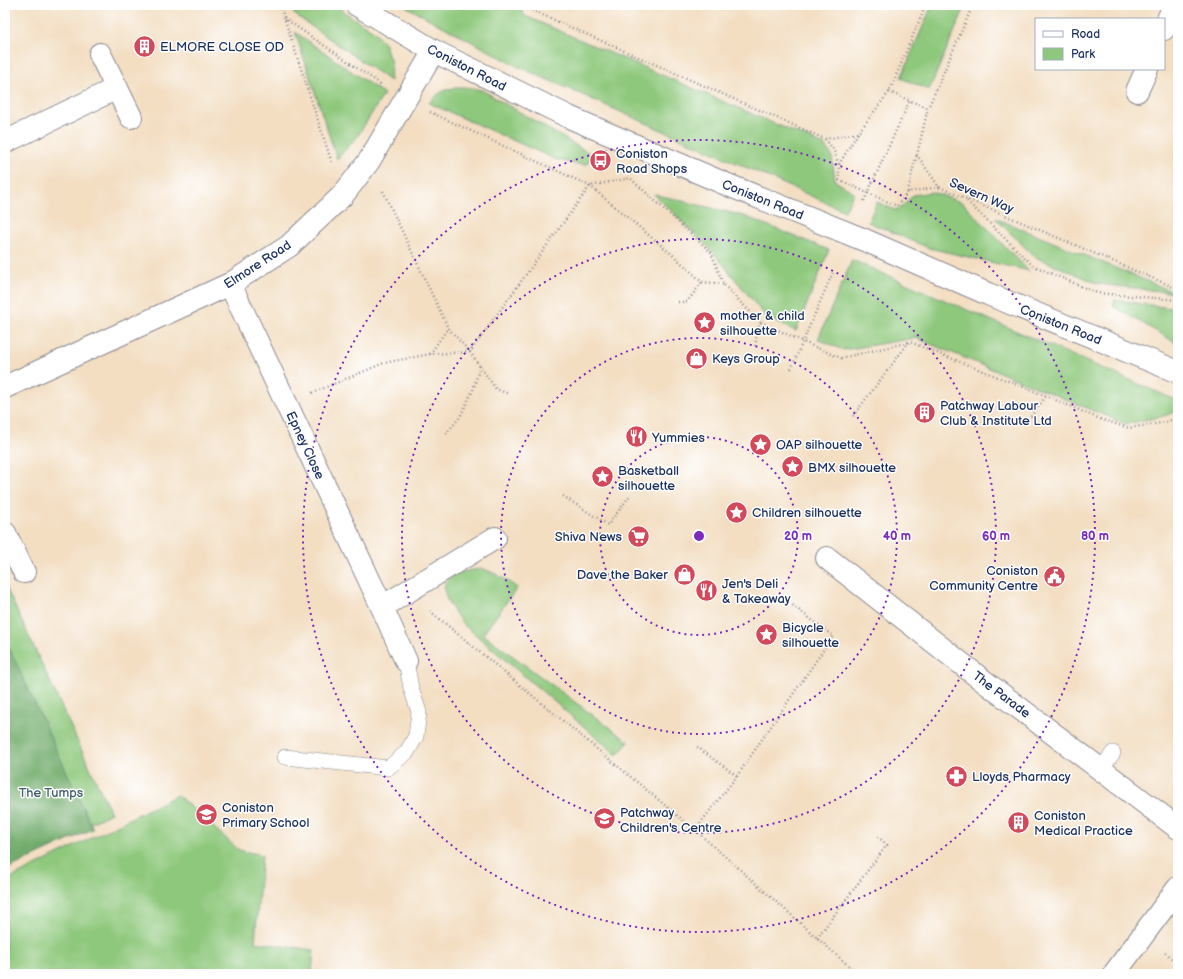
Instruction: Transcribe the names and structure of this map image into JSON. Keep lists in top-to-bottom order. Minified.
{"streets":{"street":["Coniston Road","Elmore Road","Epney Close","The Parade"],"path":["Severn Way"]},"crossings":[["Coniston Road","Elmore Road"],["Elmore Road","Epney Close"]],"parks":["The Tumps"],"places":{"building":["ELMORE CLOSE OD","Patchway Labour Club & Institute Ltd","Coniston Medical Practice"],"bus stop":["Coniston Road Shops"],"place":["mother & child silhouette","OAP silhouette","BMX silhouette","Basketball silhouette","Children silhouette","Bicycle silhouette"],"shop":["Keys Group","Dave the Baker"],"restaurant":["Yummies","Jen's Deli & Takeaway"],"supermarket":["Shiva News"],"public building":["Coniston Community Centre"],"pharmacy":["Lloyds Pharmacy"],"school or university":["Coniston Primary School","Patchway Children's Centre"]},"legend":["Road","Park"],"rings":["20 m","40 m","60 m","80 m"]}
